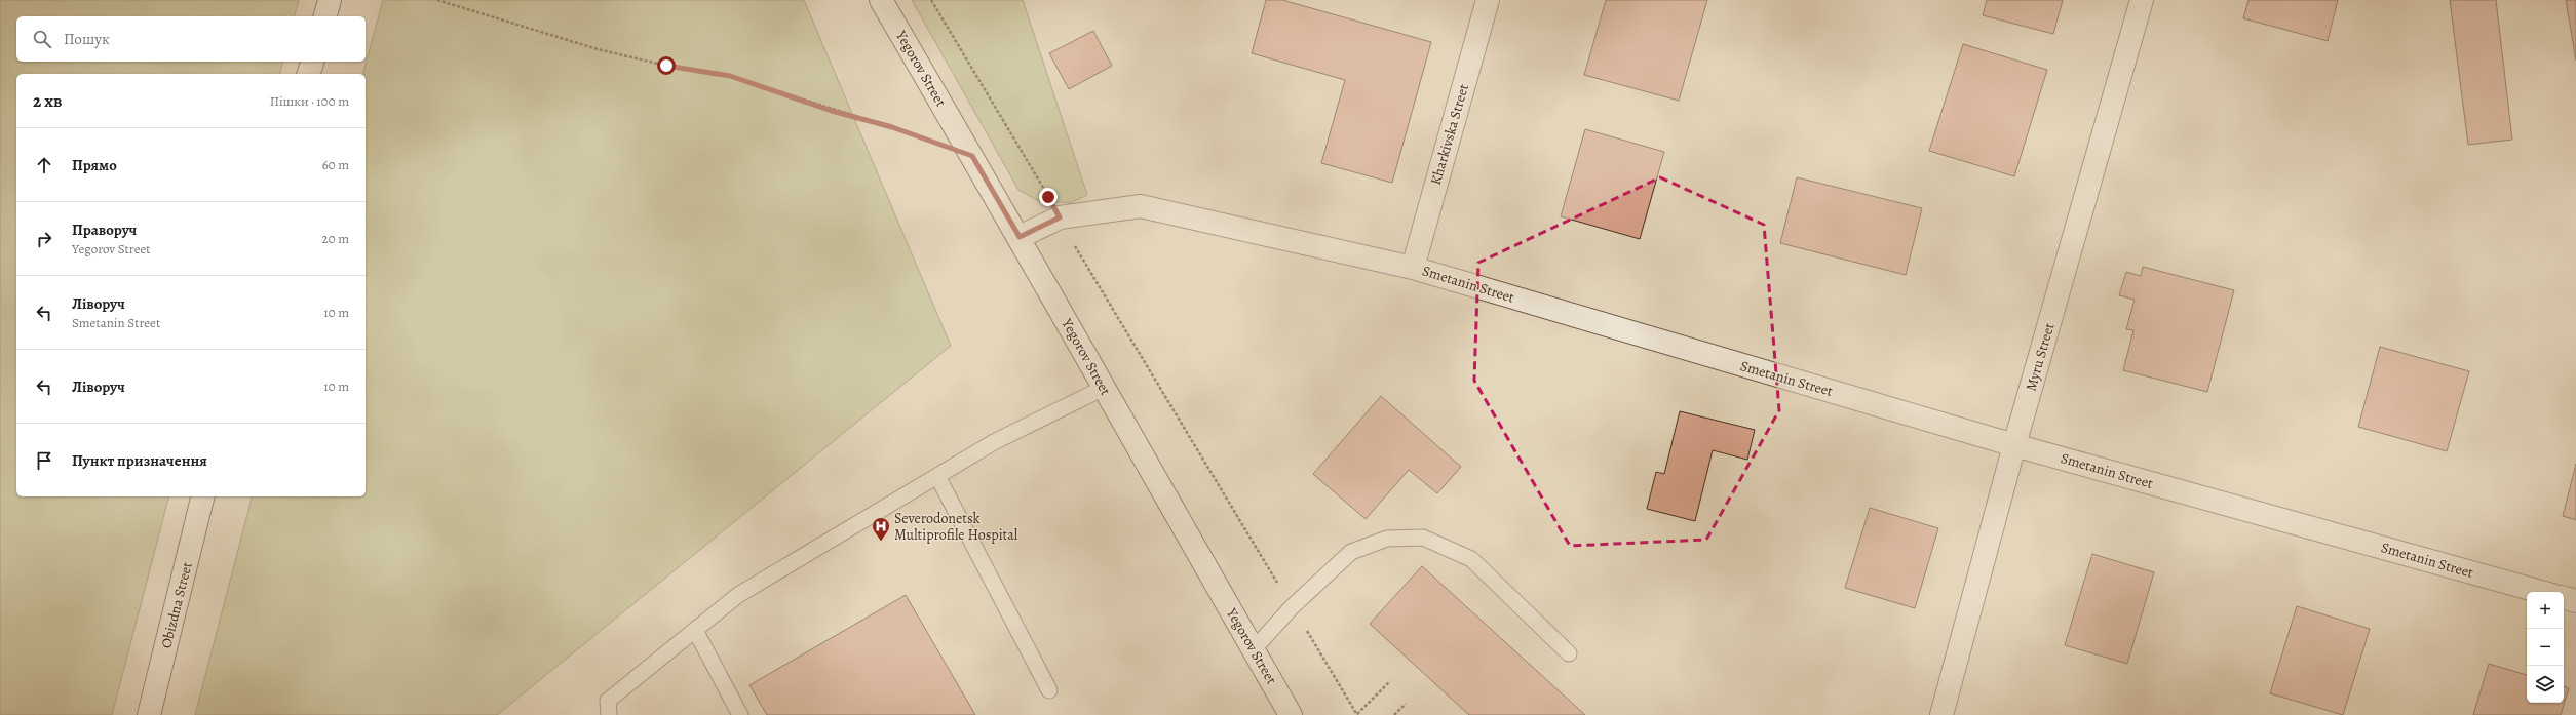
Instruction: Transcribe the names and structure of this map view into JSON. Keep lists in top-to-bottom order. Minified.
{"streets":{"street":["Yegorov Street","Kharkivska Street","Smetanin Street","Myru Street","Obizdna Street"]},"crossings":[["Yegorov Street","Smetanin Street"],["Kharkivska Street","Smetanin Street"],["Smetanin Street","Myru Street"]],"places":{"hospital":["Severodonetsk Multiprofile Hospital"]},"page":{"search":"Пошук","heading":["2 хв","Пішки · 100 m"],"list":[["Прямо","60 m"],["Праворуч","Yegorov Street","20 m"],["Ліворуч","Smetanin Street","10 m"],["Ліворуч","10 m"],"Пункт призначення"],"map_buttons":["+","−"]}}
